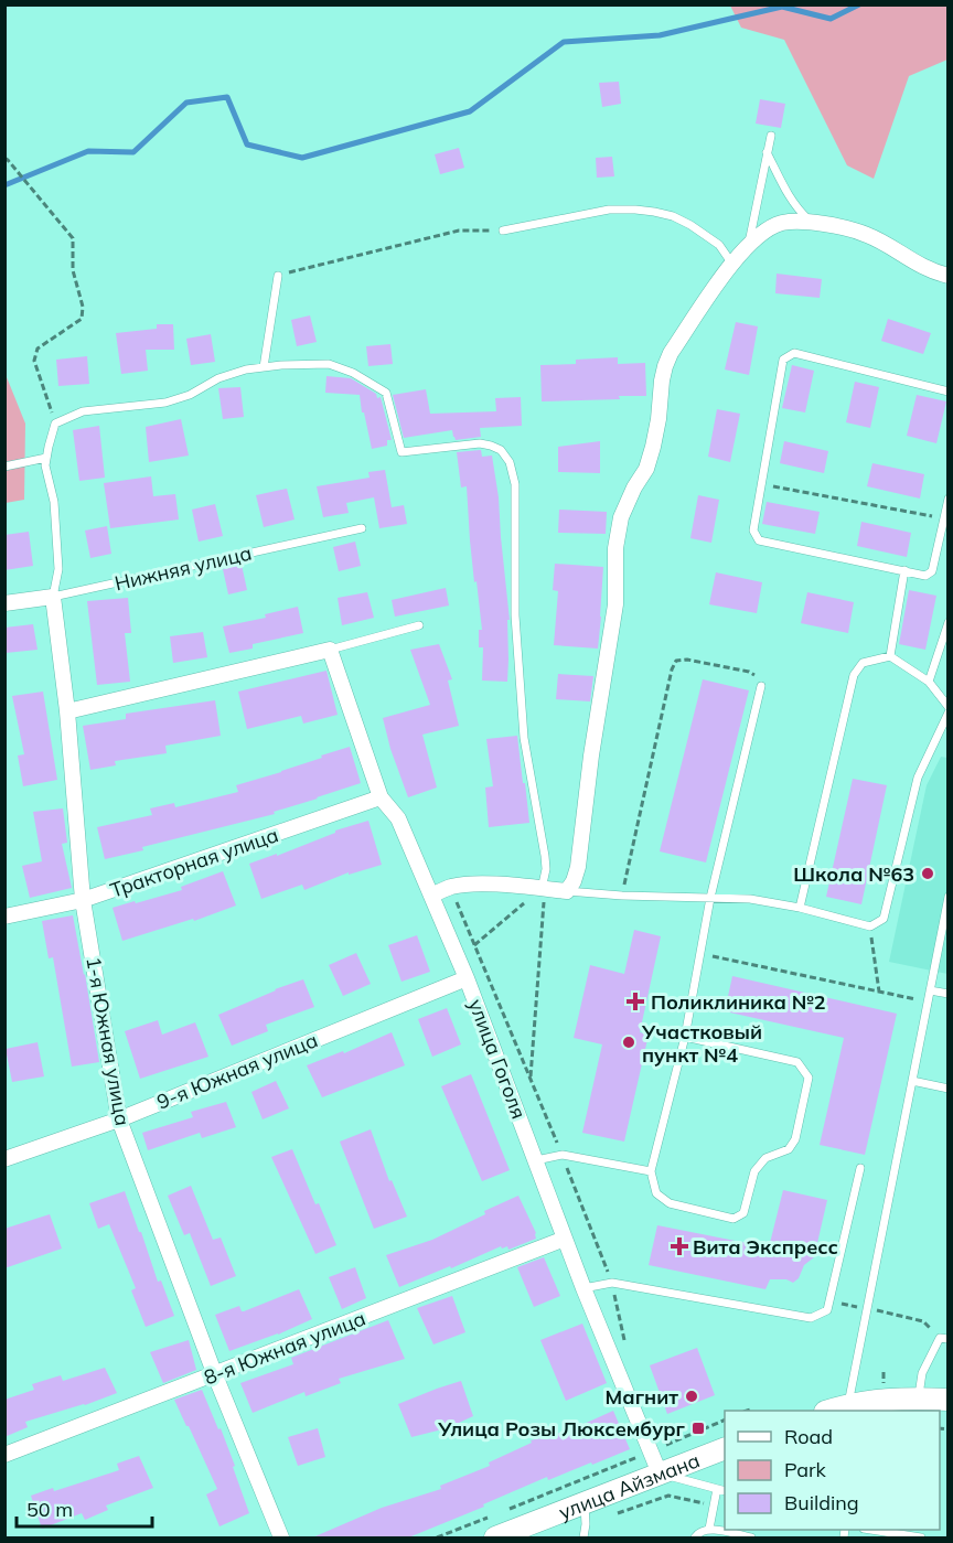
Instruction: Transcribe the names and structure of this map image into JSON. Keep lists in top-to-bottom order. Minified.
{"streets":{"street":["Нижняя улица","Тракторная улица","1-я Южная улица","улица Гоголя","9-я Южная улица","8-я Южная улица","улица Айзмана"]},"crossings":[["Нижняя улица","1-я Южная улица"],["Тракторная улица","1-я Южная улица"],["Тракторная улица","улица Гоголя"],["1-я Южная улица","9-я Южная улица"],["1-я Южная улица","8-я Южная улица"],["улица Гоголя","9-я Южная улица"],["улица Гоголя","8-я Южная улица"],["улица Гоголя","улица Айзмана"]],"places":{"other":["Школа №63","Участковый пункт №4","Магнит"],"health":["Поликлиника №2","Вита Экспресс"],"transit":["Улица Розы Люксембург"]},"legend":["Road","Park","Building"],"scale_bar":"50 m"}
